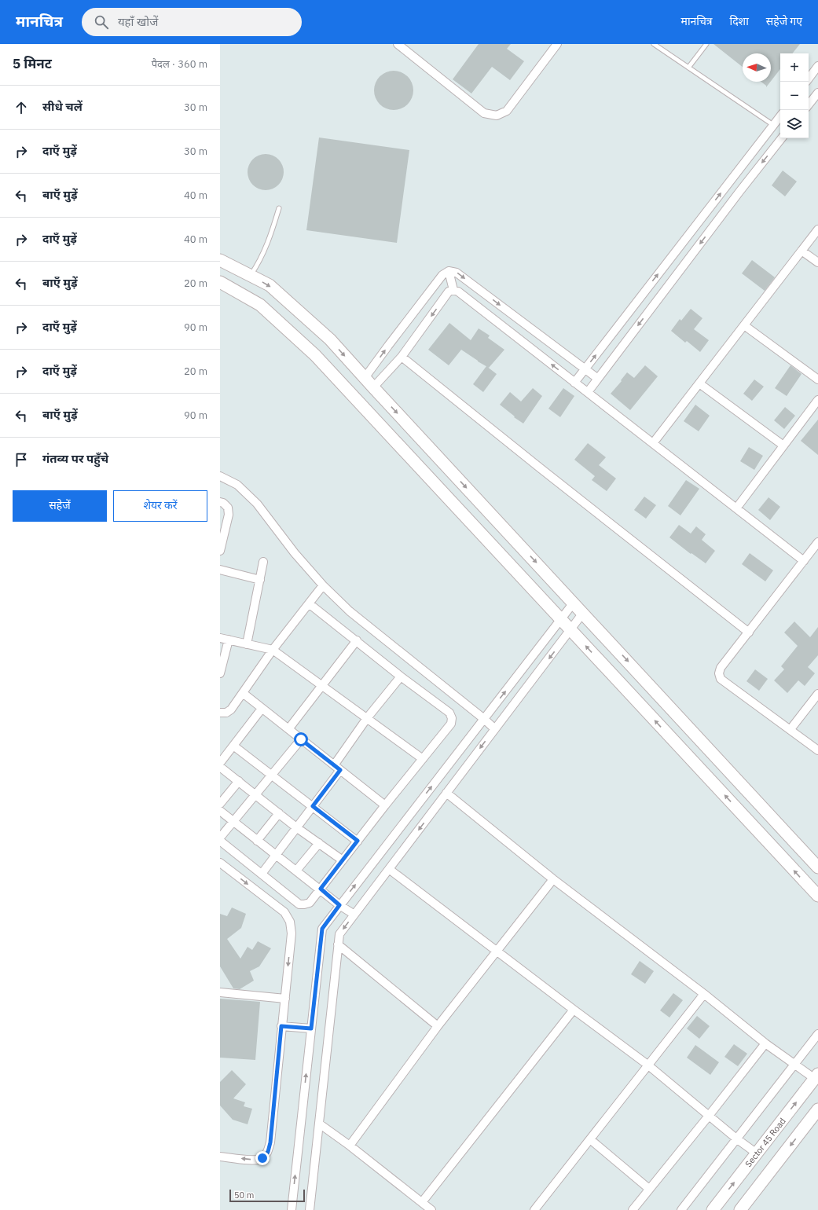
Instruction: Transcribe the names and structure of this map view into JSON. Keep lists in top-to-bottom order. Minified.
{"streets":{"street":["Sector 45 Road"]},"scale_bar":"50 m","north":"left","page":{"header":"मानचित्र","search":"यहाँ खोजें","nav":["मानचित्र","दिशा","सहेजे गए"],"heading":["5 मिनट","पैदल · 360 m"],"map_buttons":["+","−"],"list":[["सीधे चलें","30 m"],["दाएँ मुड़ें","30 m"],["बाएँ मुड़ें","40 m"],["दाएँ मुड़ें","40 m"],["बाएँ मुड़ें","20 m"],["दाएँ मुड़ें","90 m"],["दाएँ मुड़ें","20 m"],["बाएँ मुड़ें","90 m"],"गंतव्य पर पहुँचे"],"buttons":["सहेजें","शेयर करें"],"scale":"50 m"}}
